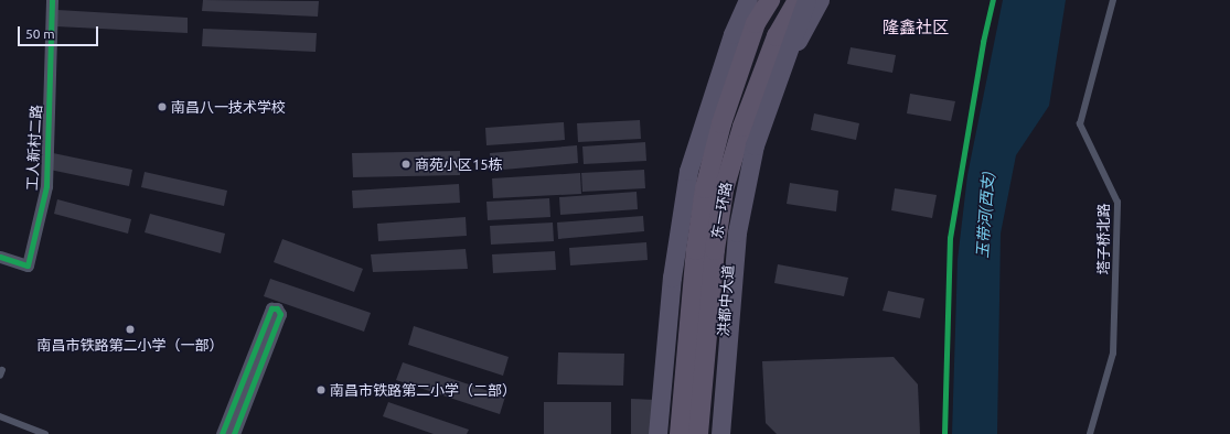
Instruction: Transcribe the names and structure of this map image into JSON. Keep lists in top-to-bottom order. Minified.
{"streets":{"highway":["东一环路"],"main road":["洪都中大道"],"street":["工人新村二路"],"lane":["塔子桥北路"]},"districts":["隆鑫社区"],"water":["玉带河(西支)"],"places":["南昌八一技术学校","商苑小区15栋","南昌市铁路第二小学（一部）","南昌市铁路第二小学（二部）"],"scale_bar":"50 m"}
